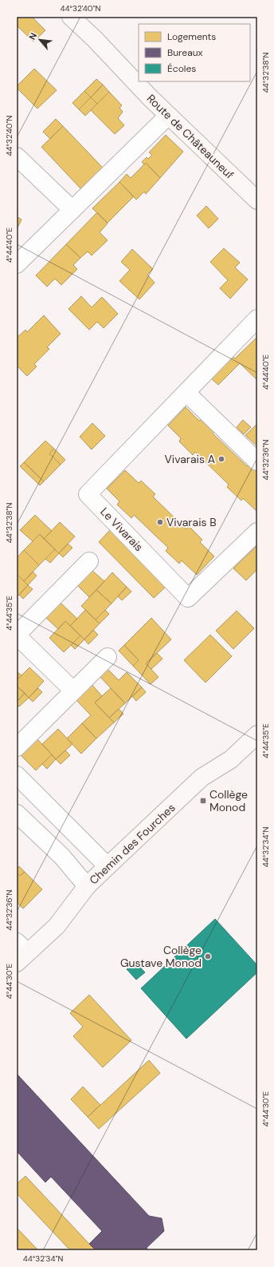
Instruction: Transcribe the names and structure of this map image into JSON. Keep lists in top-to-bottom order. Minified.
{"streets":{"street":["Route de Châteauneuf","Le Vivarais","Chemin des Fourches"]},"places":{"other":["Vivarais A","Vivarais B","Collège Gustave Monod"],"transit":["Collège Monod"]},"legend":["Logements","Bureaux","Écoles"],"north":"top left","coordinates":["44°32'40\"N","44°32'38\"N","4°44'40\"E","44°32'36\"N","4°44'35\"E","44°32'34\"N","4°44'30\"E"]}
